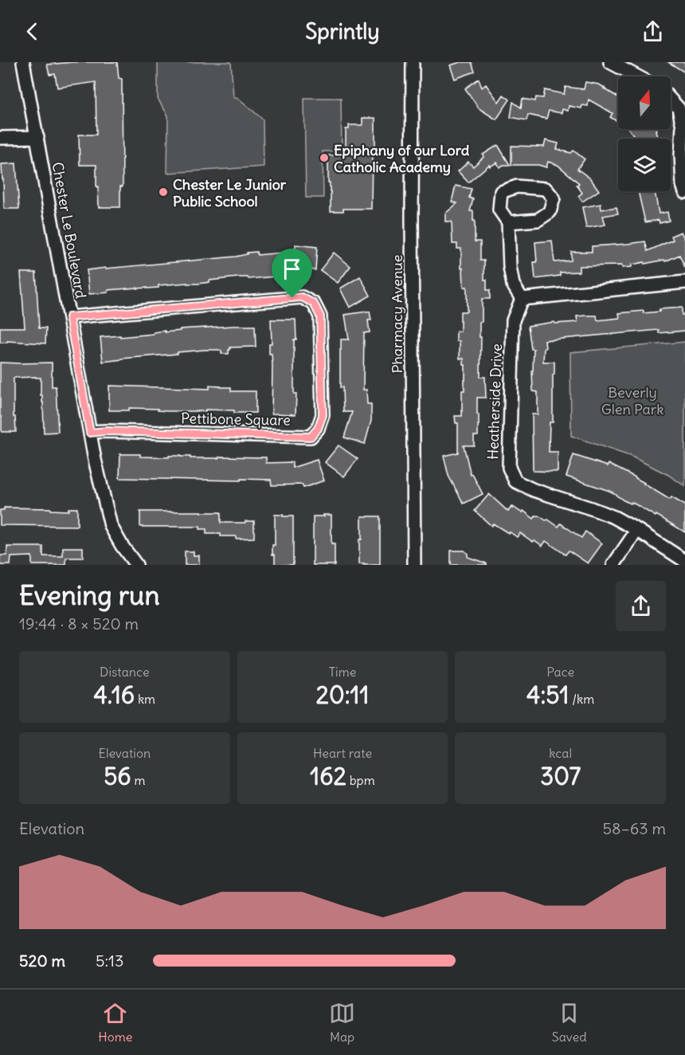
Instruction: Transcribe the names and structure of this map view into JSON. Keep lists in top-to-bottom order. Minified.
{"streets":{"street":["Chester Le Boulevard","Pharmacy Avenue","Heatherside Drive","Pettibone Square"]},"crossings":[["Chester Le Boulevard","Pettibone Square"]],"parks":["Beverly Glen Park"],"places":["Epiphany of our Lord Catholic Academy","Chester Le Junior Public School"],"north":"top","page":{"header":"Sprintly","heading":["Evening run","19:44 · 8 × 520 m"],"stats":[["Distance","4.16 km"],["Time","20:11"],["Pace","4:51 /km"],["Elevation","56 m"],["Heart rate","162 bpm"],["kcal","307"]],"chart":["Elevation","58–63 m"],"list":[{"name":"520 m","note":"5:13"}],"tabs":["Home","Map","Saved"]}}
